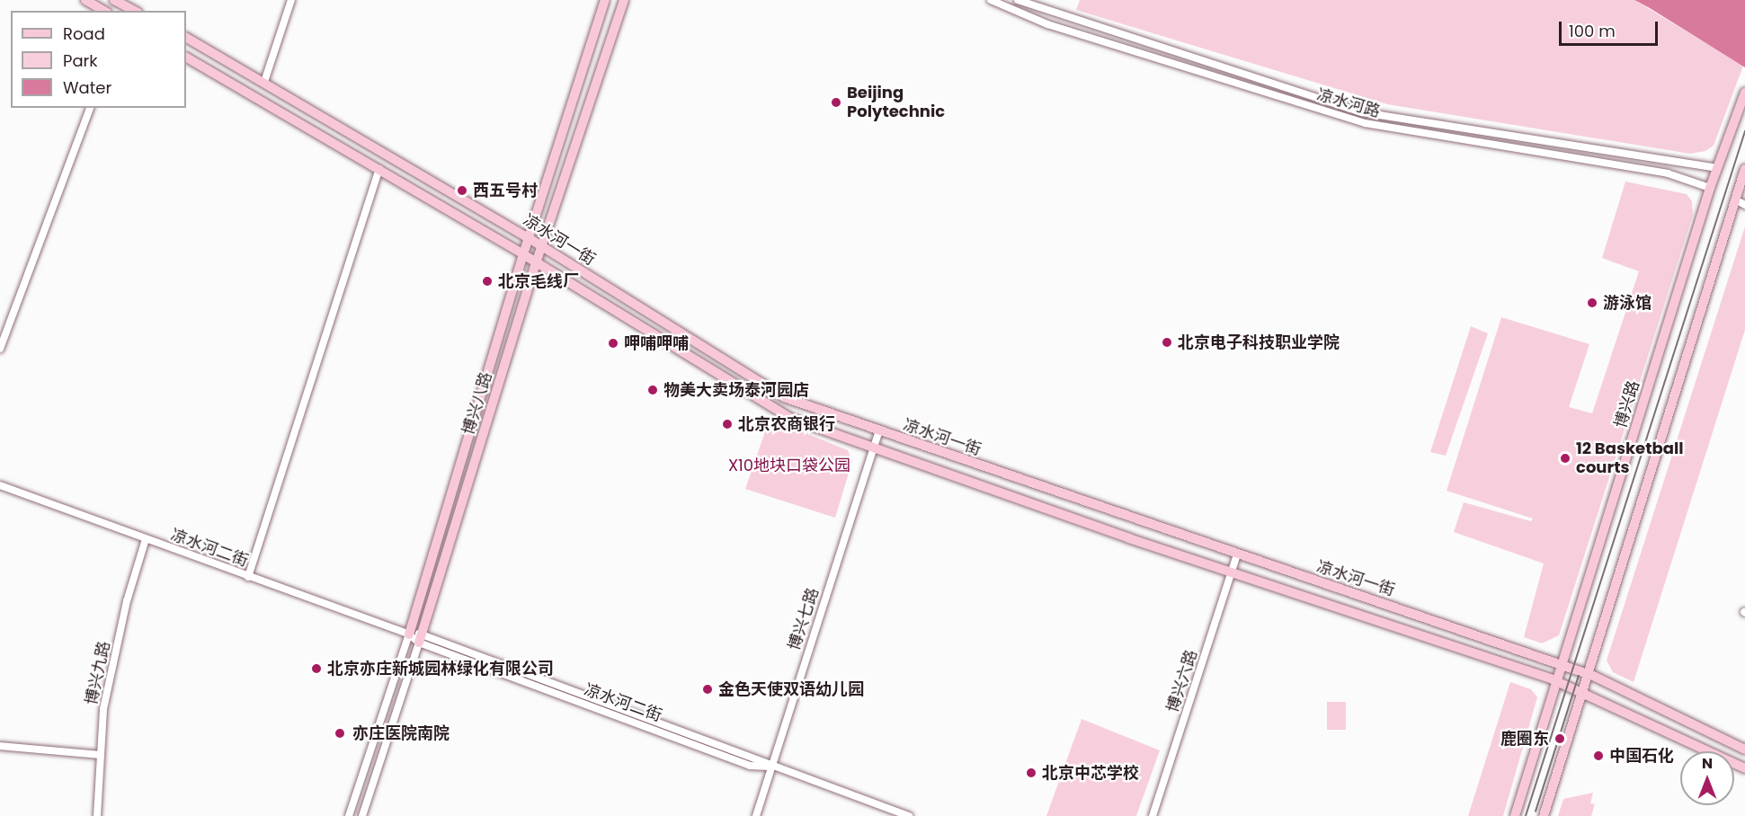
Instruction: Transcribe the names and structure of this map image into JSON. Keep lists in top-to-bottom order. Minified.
{"streets":{"main road":["凉水河一街","博兴八路","博兴路"],"street":["凉水河路","凉水河二街","博兴七路","博兴九路","博兴六路"]},"crossings":[["凉水河路","博兴路"],["凉水河一街","博兴八路"],["凉水河一街","博兴路"],["凉水河一街","博兴七路"],["凉水河一街","博兴六路"],["博兴八路","凉水河二街"],["凉水河二街","博兴七路"],["凉水河二街","博兴九路"]],"parks":["X10地块口袋公园"],"places":["Beijing Polytechnic","西五号村","北京毛线厂","游泳馆","北京电子科技职业学院","呷哺呷哺","物美大卖场泰河园店","北京农商银行","12 Basketball courts","北京亦庄新城园林绿化有限公司","金色天使双语幼儿园","亦庄医院南院","鹿圈东","中国石化","北京中芯学校"],"legend":["Road","Park","Water"],"scale_bar":"100 m","north":"top"}
